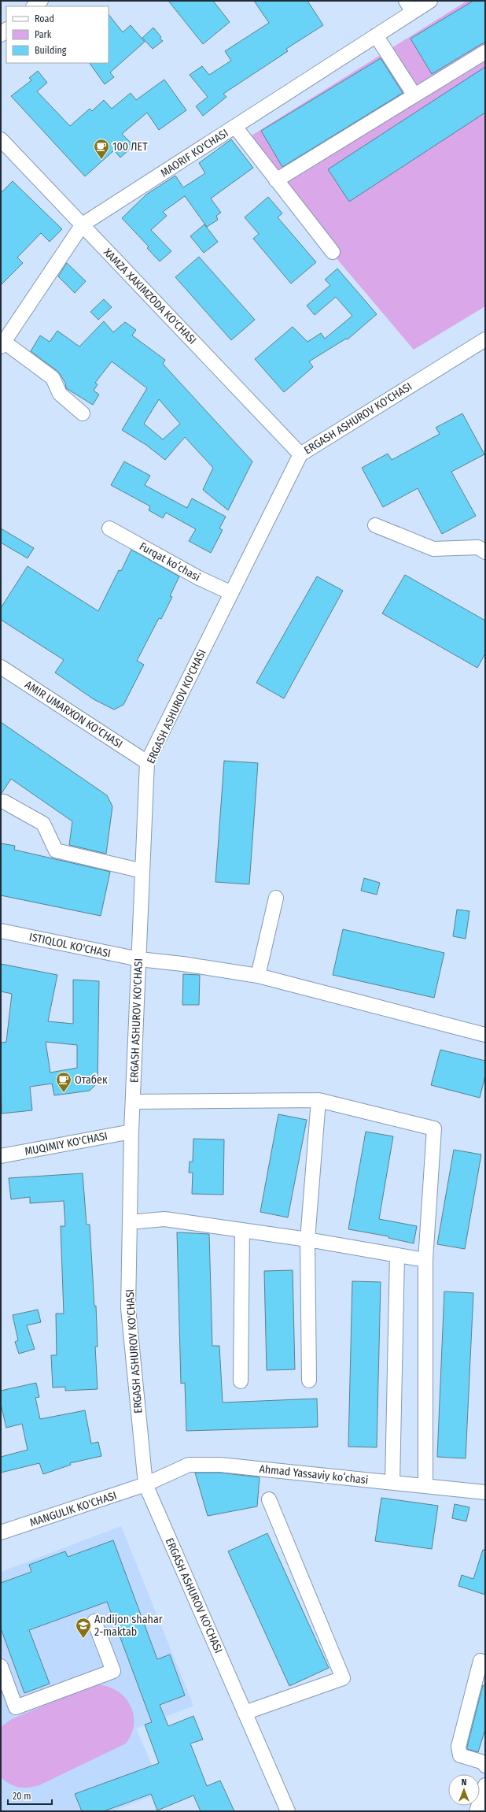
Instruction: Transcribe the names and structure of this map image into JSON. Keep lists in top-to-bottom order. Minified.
{"streets":{"street":["MAORIF KO'CHASI","XAMZA XAKIMZODA KO'CHASI","ERGASH ASHUROV KO'CHASI","Furqat koʻchasi","AMIR UMARXON KO'CHASI","ISTIQLOL KO'CHASI","MUQIMIY KO'CHASI","Ahmad Yassaviy koʻchasi","MANGULIK KO'CHASI"]},"crossings":[["MAORIF KO'CHASI","XAMZA XAKIMZODA KO'CHASI"],["XAMZA XAKIMZODA KO'CHASI","ERGASH ASHUROV KO'CHASI"],["ERGASH ASHUROV KO'CHASI","Furqat koʻchasi"],["ERGASH ASHUROV KO'CHASI","AMIR UMARXON KO'CHASI"],["ERGASH ASHUROV KO'CHASI","ISTIQLOL KO'CHASI"],["ERGASH ASHUROV KO'CHASI","MUQIMIY KO'CHASI"],["ERGASH ASHUROV KO'CHASI","Ahmad Yassaviy koʻchasi"],["ERGASH ASHUROV KO'CHASI","MANGULIK KO'CHASI"],["Ahmad Yassaviy koʻchasi","MANGULIK KO'CHASI"]],"places":{"cafe":["100 ЛЕТ","Отабек"],"school or university":["Andijon shahar 2-maktab"]},"legend":["Road","Park","Building"],"scale_bar":"20 m","north":"top"}
